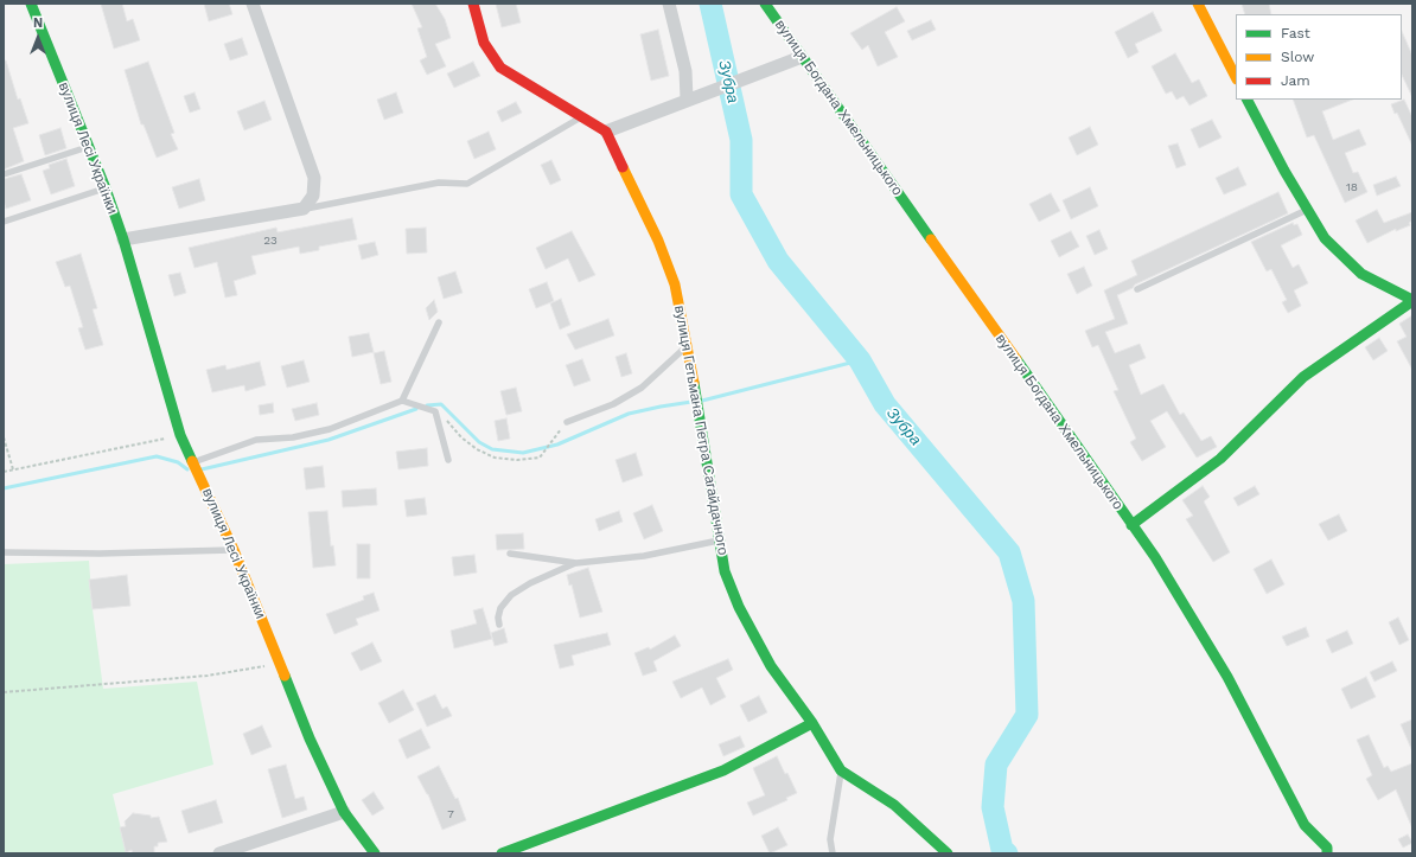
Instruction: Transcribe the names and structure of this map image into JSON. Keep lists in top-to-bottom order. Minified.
{"streets":{"street":["вулиця Богдана Хмельницького","вулиця Лесі Українки","вулиця Гетьмана Петра Сагайдачного"]},"water":["Зубра"],"house_numbers":["18","23","7"],"legend":["Fast","Slow","Jam"],"north":"top"}
